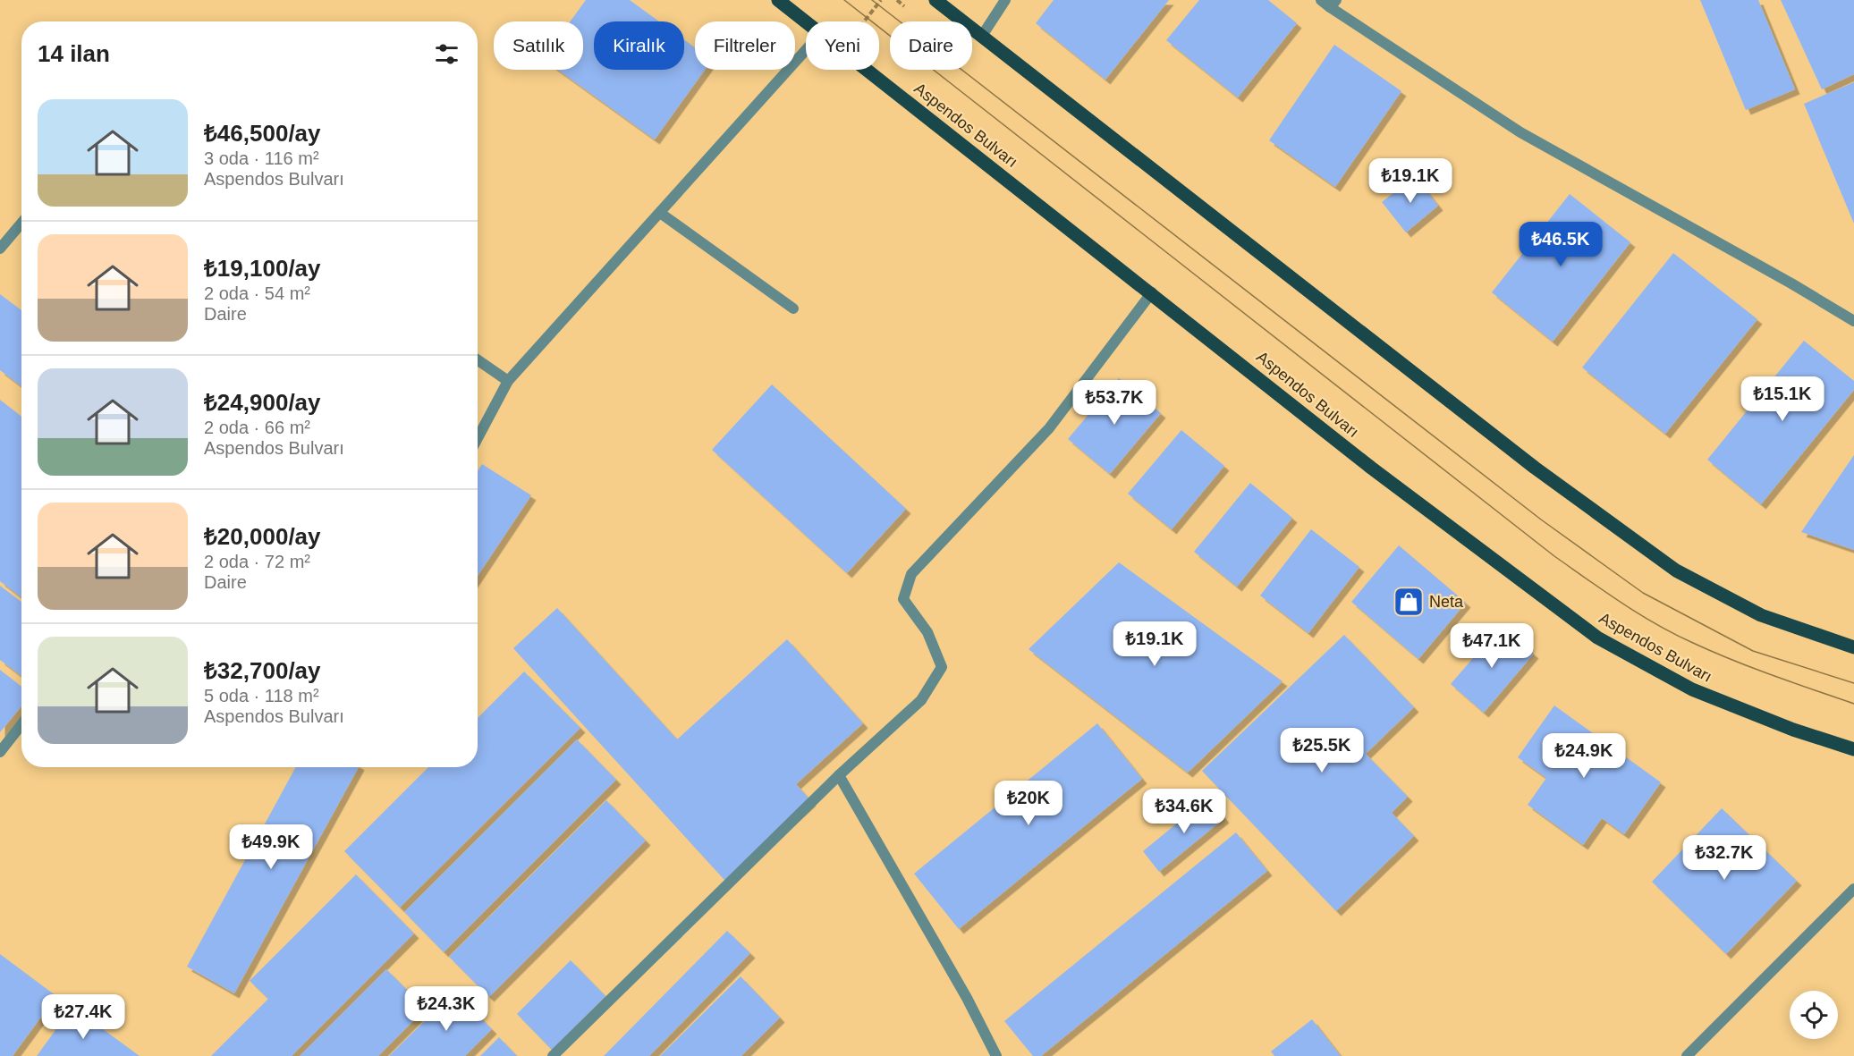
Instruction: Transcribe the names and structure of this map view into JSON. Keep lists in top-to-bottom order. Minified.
{"streets":{"main road":["Aspendos Bulvarı"]},"places":{"shop":["Neta"]},"page":{"chip":["Satılık","Kiralık","Filtreler","Yeni","Daire"],"heading":"14 ilan","list":[{"name":"₺46,500/ay","note":"3 oda · 116 m² · Aspendos Bulvarı"},{"name":"₺19,100/ay","note":"2 oda · 54 m² · Daire"},{"name":"₺24,900/ay","note":"2 oda · 66 m² · Aspendos Bulvarı"},{"name":"₺20,000/ay","note":"2 oda · 72 m² · Daire"},{"name":"₺32,700/ay","note":"5 oda · 118 m² · Aspendos Bulvarı"}],"price":["₺19.1K","₺46.5K","₺15.1K","₺53.7K","₺19.1K","₺47.1K","₺25.5K","₺24.9K","₺20K","₺34.6K","₺49.9K","₺32.7K","₺24.3K","₺27.4K"]}}
